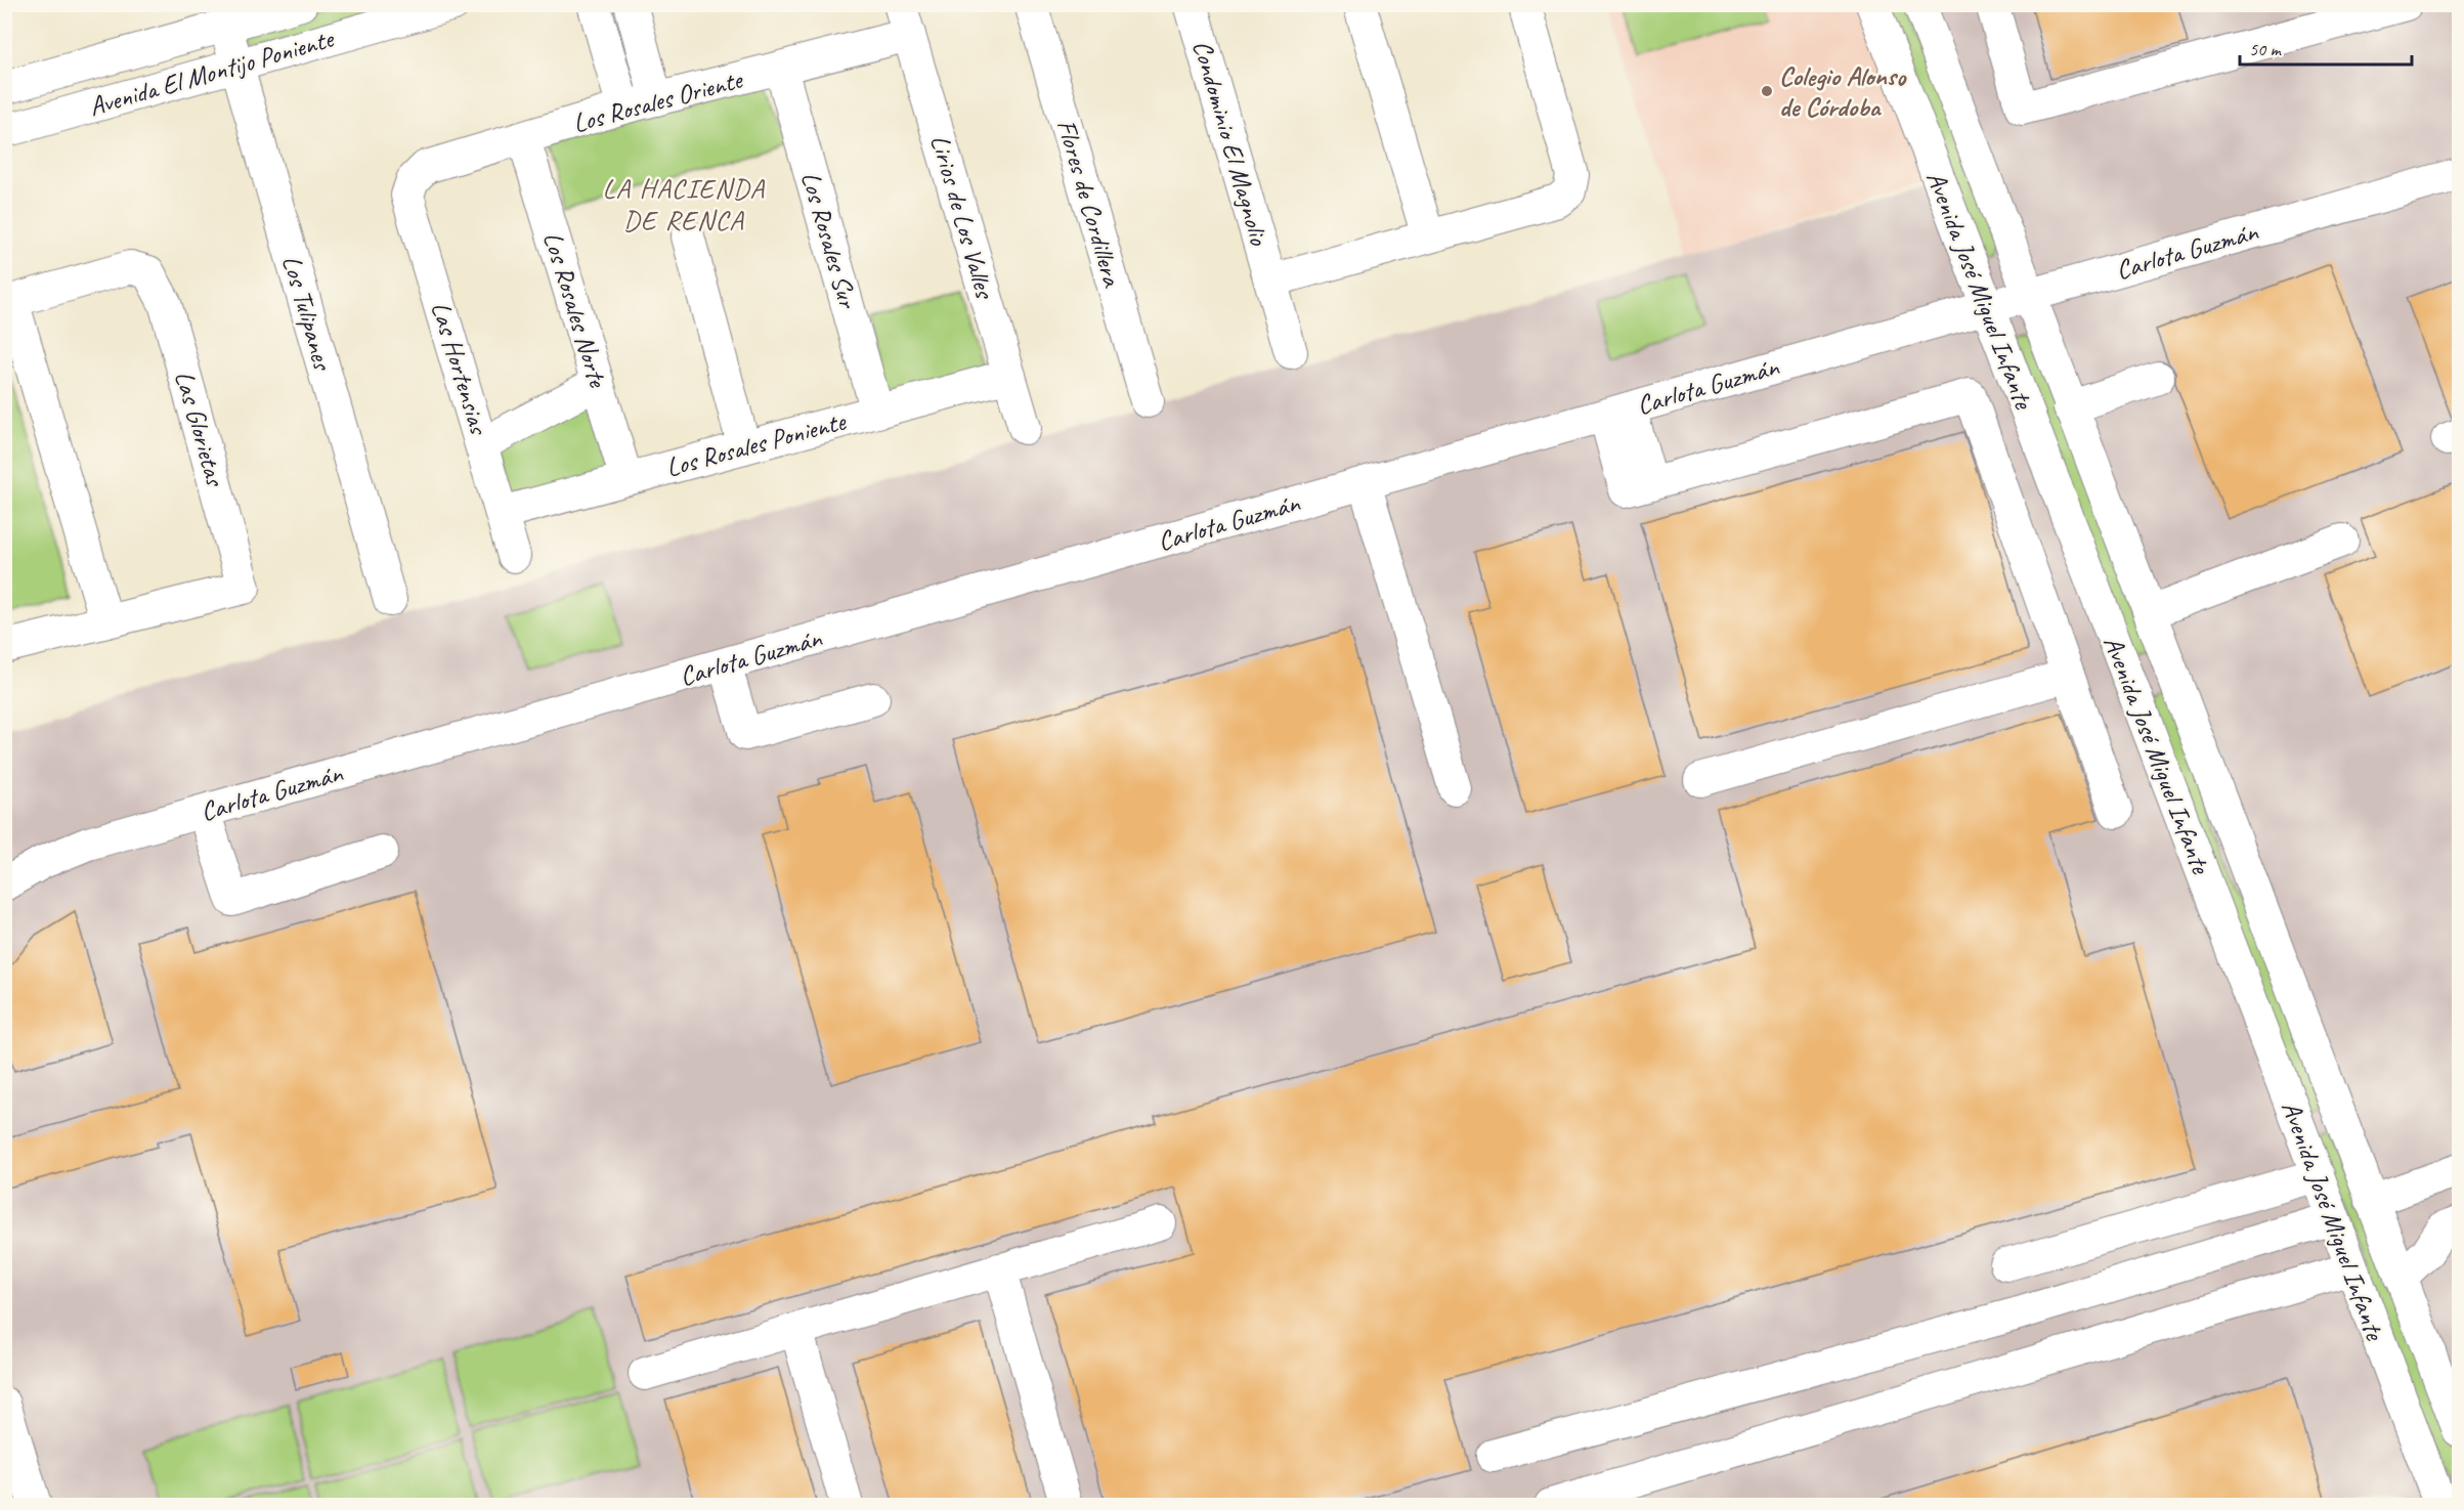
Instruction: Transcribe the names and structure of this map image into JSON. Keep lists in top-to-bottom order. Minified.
{"streets":{"street":["Avenida El Montijo Poniente","Los Rosales Oriente","Condominio El Magnolio","Flores de Cordillera","Lirios de Los Valles","Los Rosales Sur","Carlota Guzmán","Avenida José Miguel Infante","Los Rosales Norte","Los Tulipanes","Las Hortensias","Las Glorietas","Los Rosales Poniente"]},"crossings":[["Avenida El Montijo Poniente","Los Tulipanes"],["Los Rosales Oriente","Lirios de Los Valles"],["Los Rosales Oriente","Los Rosales Sur"],["Los Rosales Oriente","Los Rosales Norte"],["Los Rosales Oriente","Las Hortensias"],["Lirios de Los Valles","Los Rosales Poniente"],["Los Rosales Sur","Los Rosales Poniente"],["Carlota Guzmán","Avenida José Miguel Infante"],["Los Rosales Norte","Los Rosales Poniente"],["Las Hortensias","Los Rosales Poniente"]],"districts":["LA HACIENDA DE RENCA"],"places":["Colegio Alonso de Córdoba"],"scale_bar":"50 m"}
